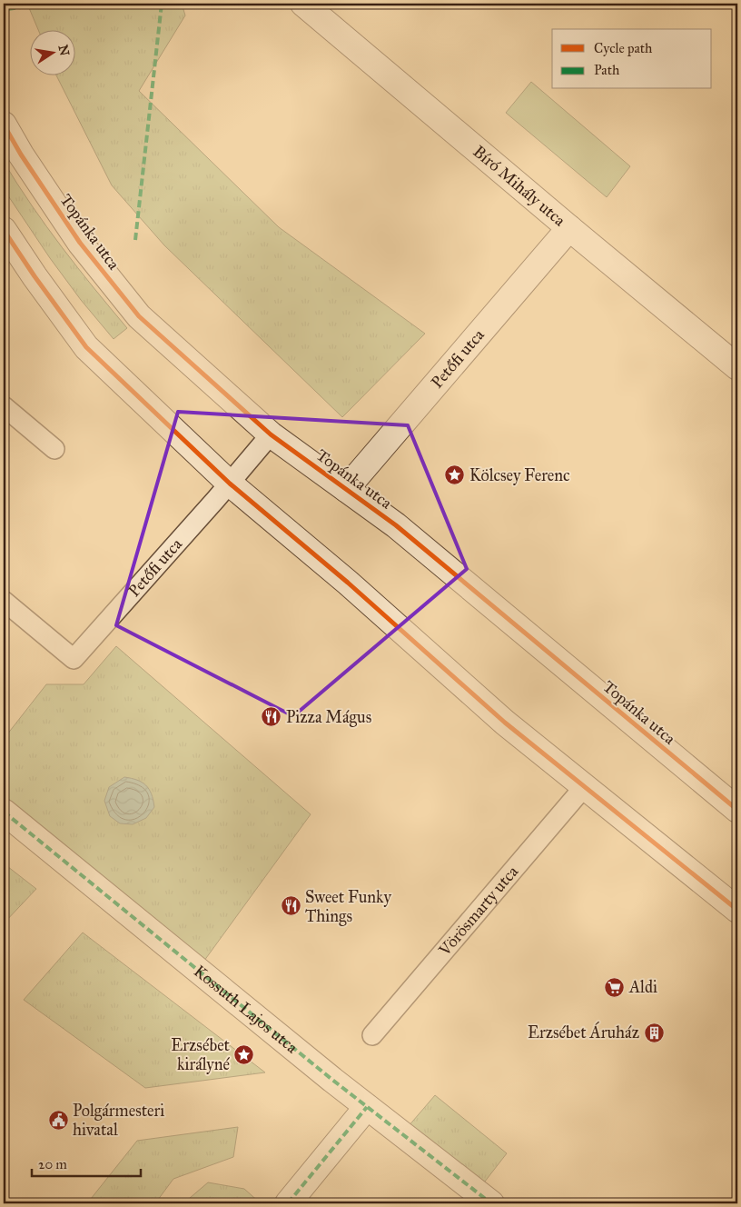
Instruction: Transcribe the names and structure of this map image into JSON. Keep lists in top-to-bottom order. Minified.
{"streets":{"street":["Bíró Mihály utca","Topánka utca","Petőfi utca","Kossuth Lajos utca"],"lane":["Vörösmarty utca"]},"crossings":[["Bíró Mihály utca","Petőfi utca"],["Topánka utca","Petőfi utca"]],"places":{"place":["Kölcsey Ferenc","Erzsébet királyné"],"restaurant":["Pizza Mágus","Sweet Funky Things"],"supermarket":["Aldi"],"building":["Erzsébet Áruház"],"public building":["Polgármesteri hivatal"]},"legend":["Cycle path","Path"],"scale_bar":"20 m","north":"right"}
